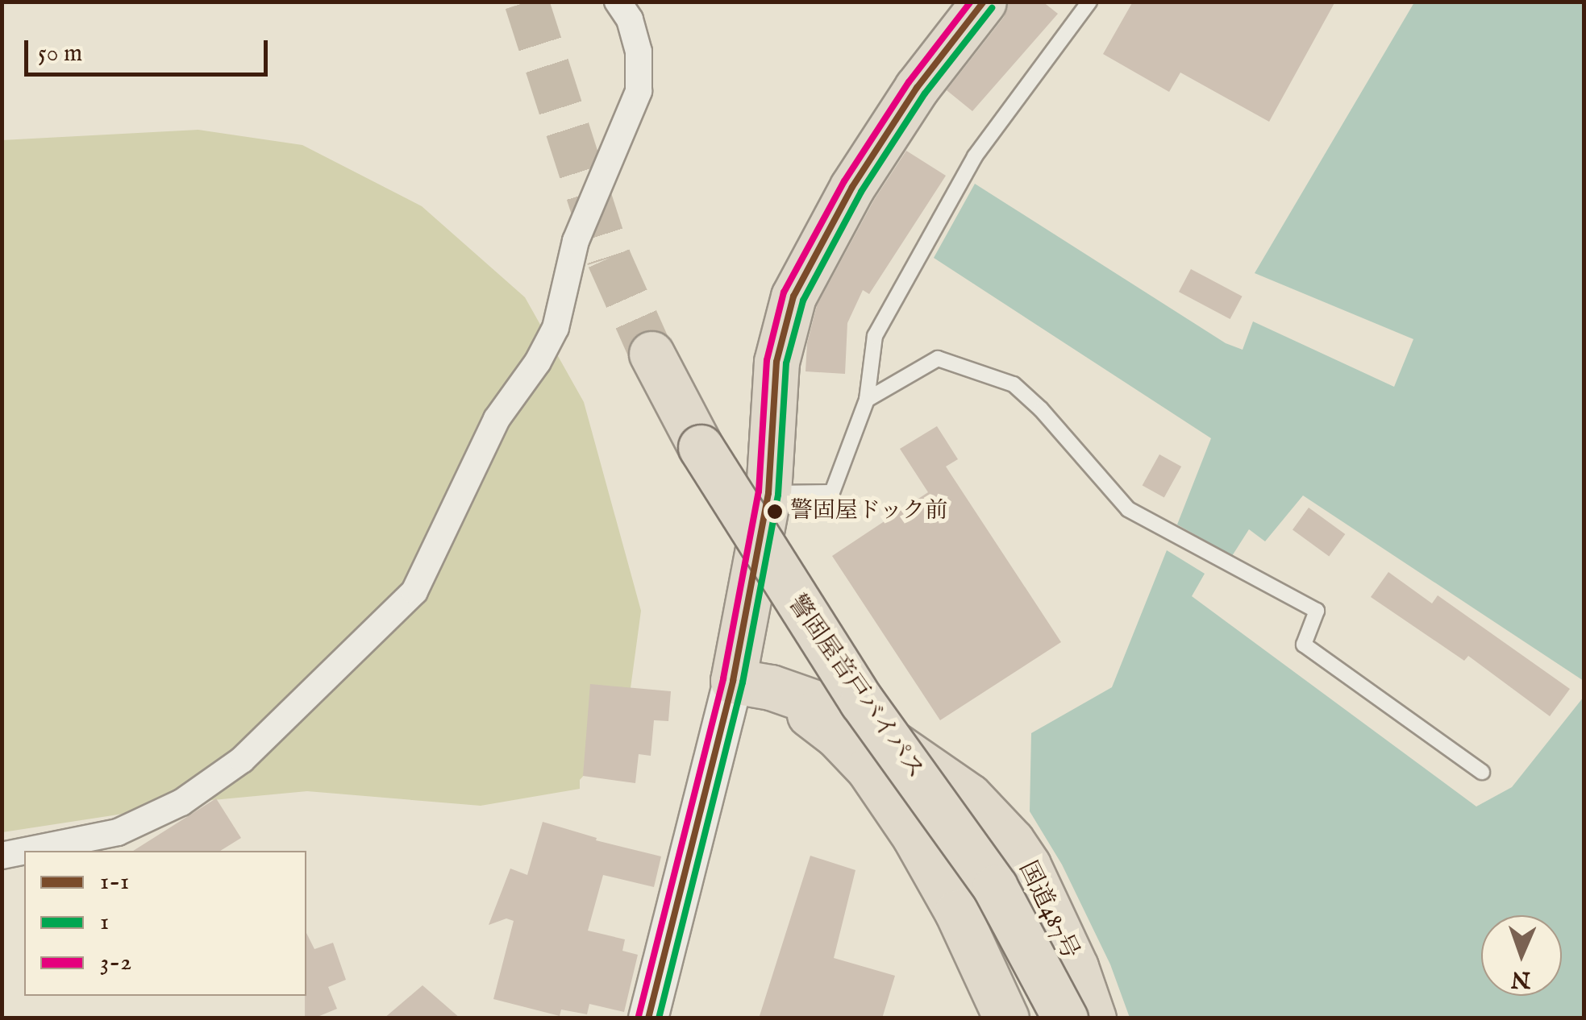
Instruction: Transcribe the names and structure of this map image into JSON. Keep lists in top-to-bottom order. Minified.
{"streets":{"highway":["警固屋音戸バイパス","国道487号"]},"places":["警固屋ドック前"],"lines":["transit line 1-1","transit line 3-2","transit line 1"],"legend":["1-1","1","3-2"],"scale_bar":"50 m","north":"bottom"}
